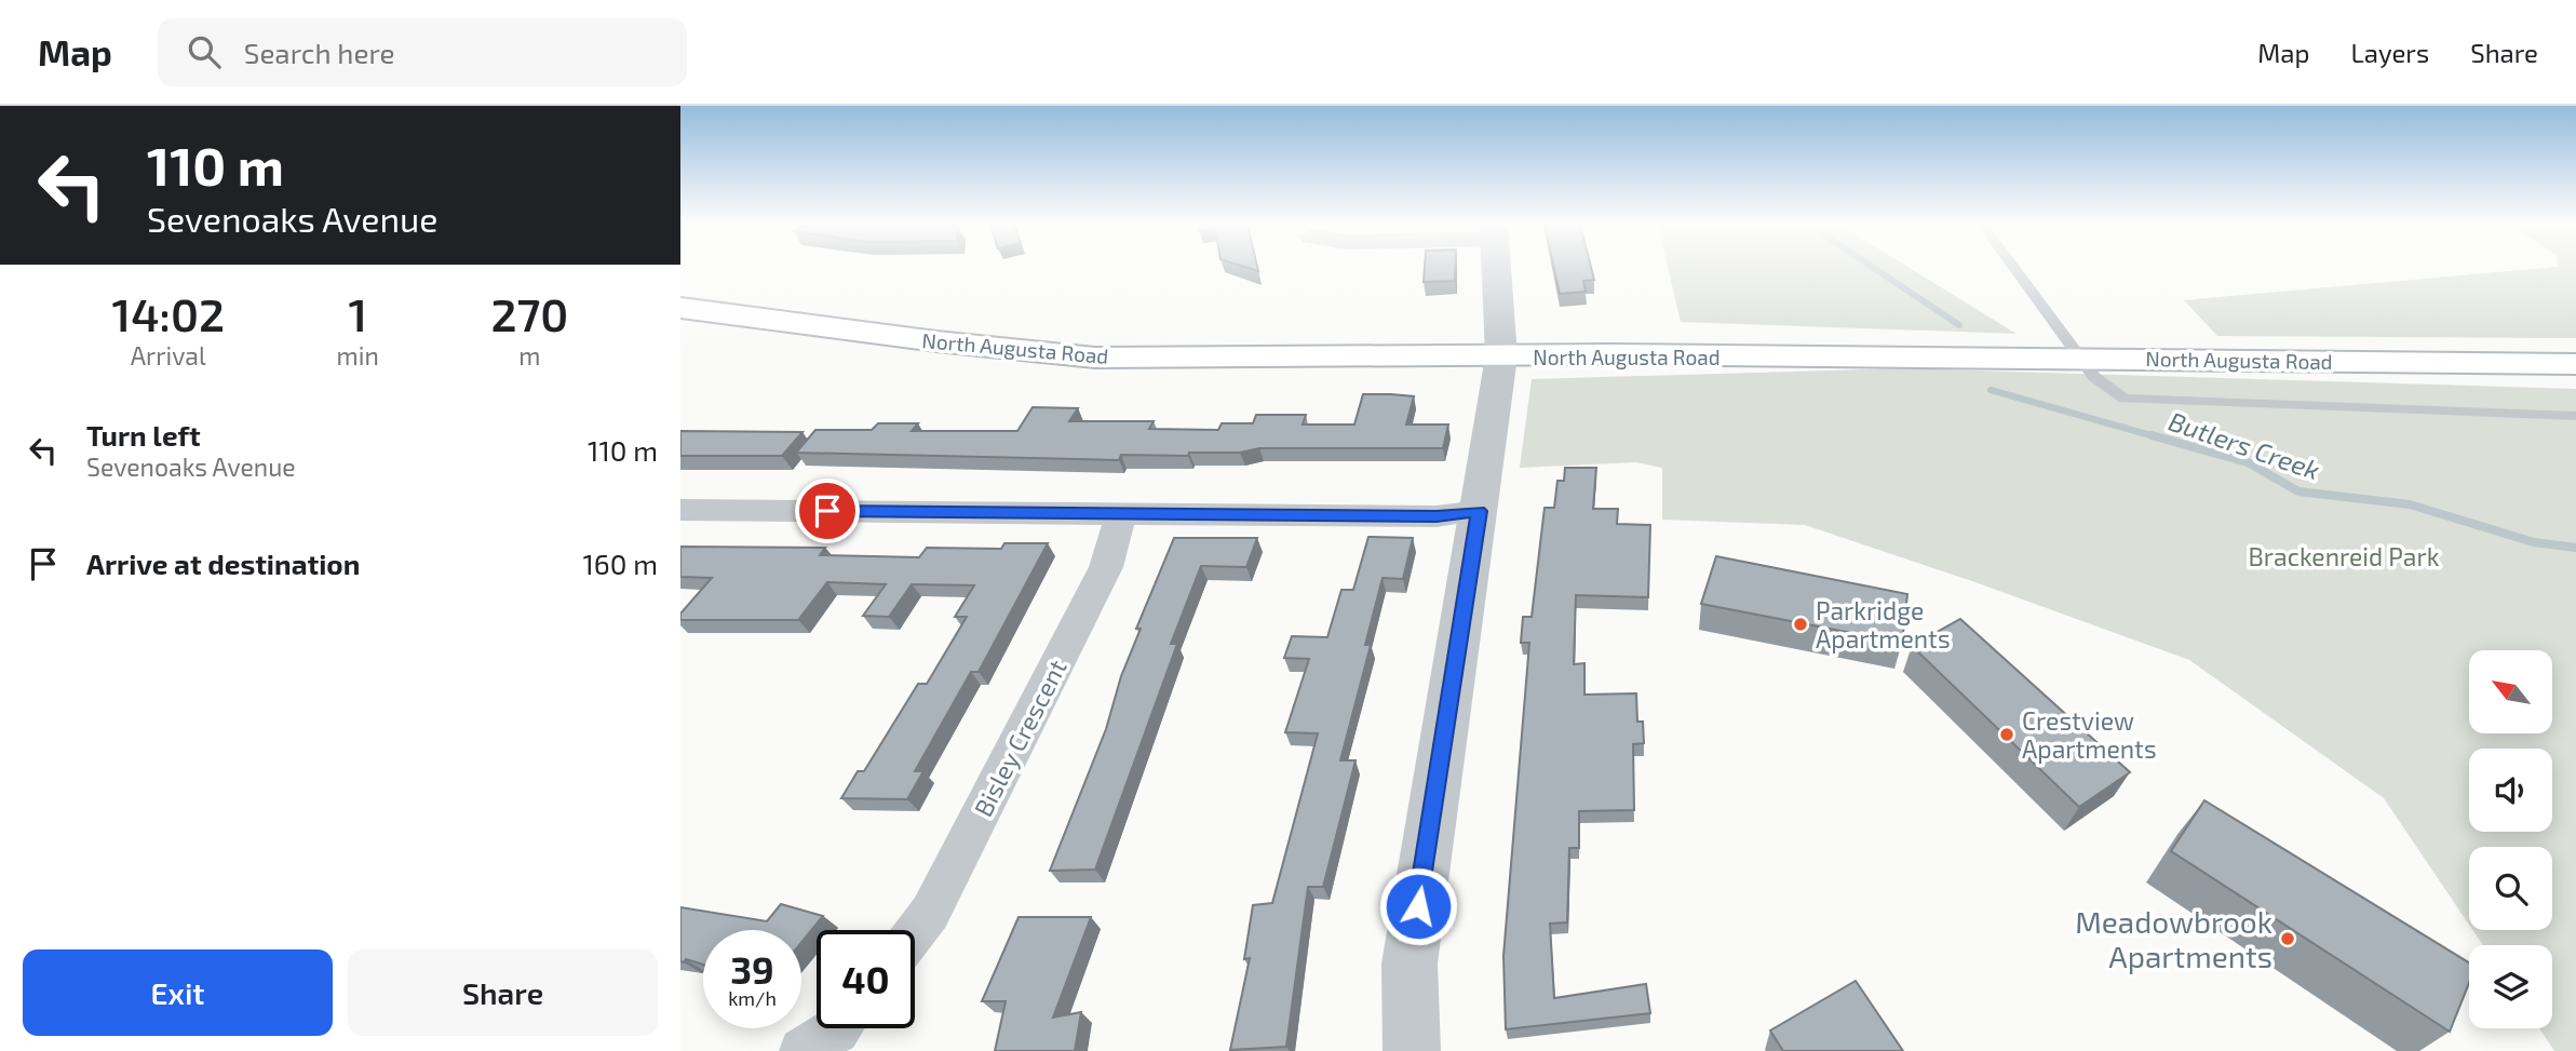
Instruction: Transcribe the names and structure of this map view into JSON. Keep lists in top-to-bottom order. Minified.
{"streets":{"main road":["North Augusta Road"],"street":["Bisley Crescent"]},"water":["Butlers Creek"],"parks":["Brackenreid Park"],"places":["Parkridge Apartments","Crestview Apartments","Meadowbrook Apartments"],"north":"top left","page":{"header":"Map","search":"Search here","nav":["Map","Layers","Share"],"turn":["110 m","Sevenoaks Avenue"],"eta":["14:02","Arrival","1","min","270","m"],"list":[{"name":"Turn left","note":"Sevenoaks Avenue","value":"110 m"},{"name":"Arrive at destination","value":"160 m"}],"speed":"39 km/h","limit":"40","buttons":["Exit","Share"]}}
